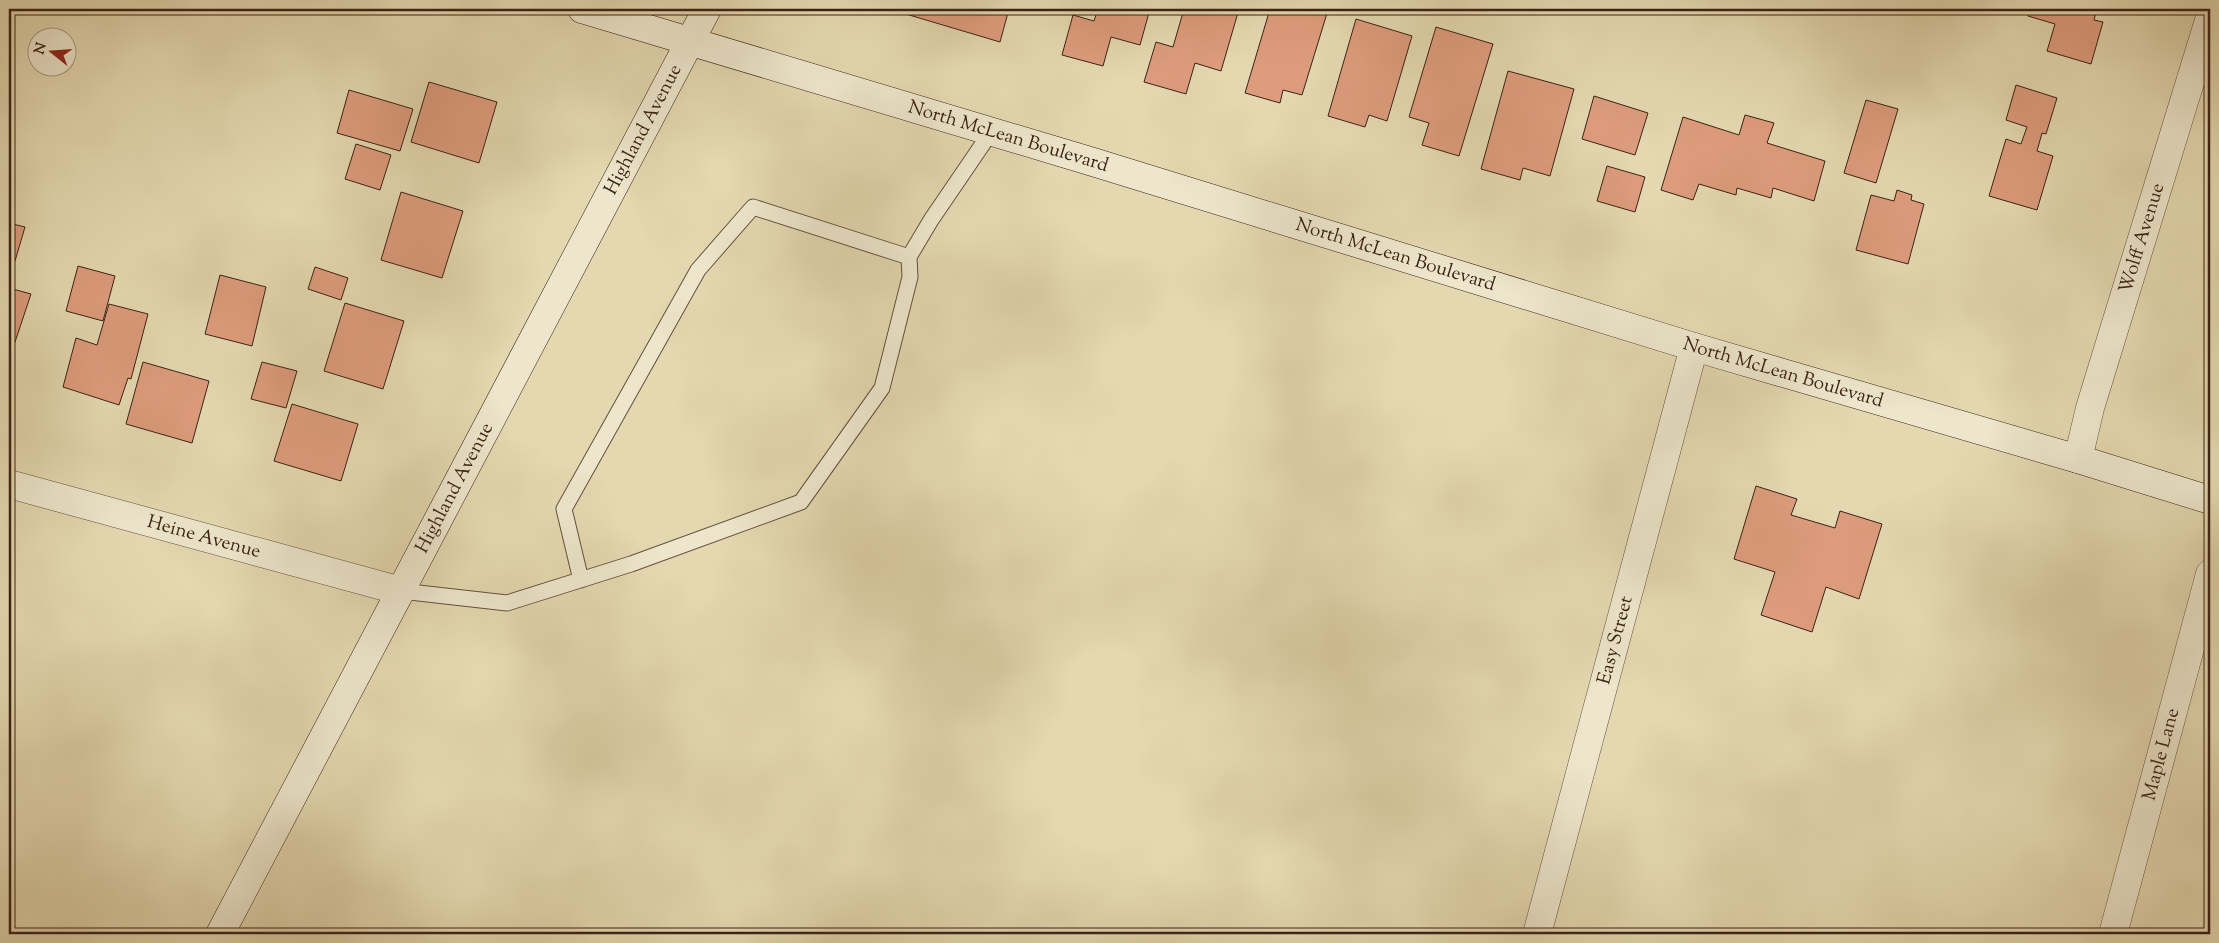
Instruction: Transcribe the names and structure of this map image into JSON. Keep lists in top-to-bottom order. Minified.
{"streets":{"main road":["Highland Avenue","North McLean Boulevard","Wolff Avenue","Heine Avenue","Easy Street","Maple Lane"]},"crossings":[["Highland Avenue","North McLean Boulevard"],["Highland Avenue","Heine Avenue"],["North McLean Boulevard","Wolff Avenue"],["North McLean Boulevard","Easy Street"]],"north":"left"}
